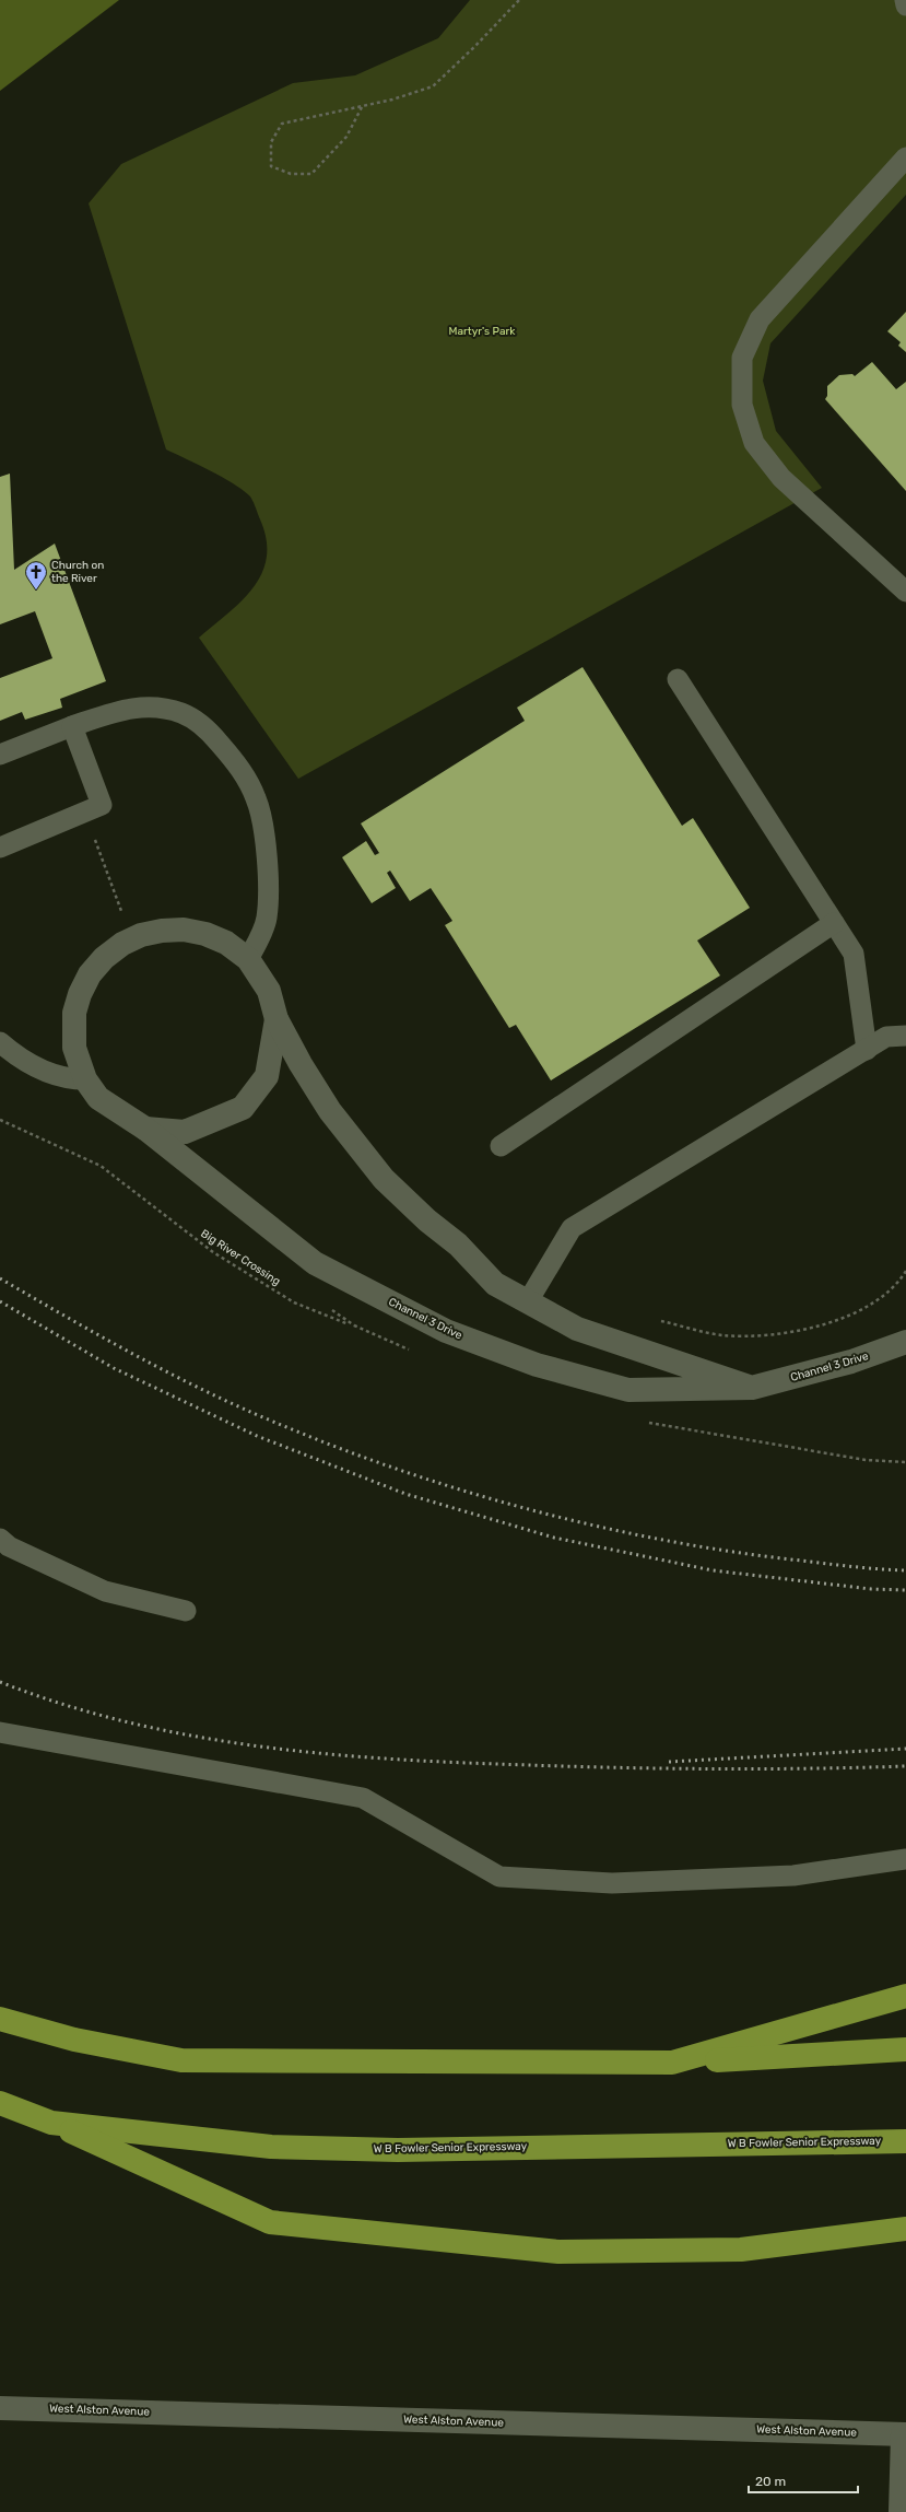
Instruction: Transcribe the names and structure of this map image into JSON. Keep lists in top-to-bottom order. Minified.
{"streets":{"highway":["W B Fowler Senior Expressway"],"street":["Channel 3 Drive","West Alston Avenue"],"path":["Big River Crossing"]},"parks":["Martyr's Park"],"places":{"church":["Church on the River"]},"scale_bar":"20 m"}
